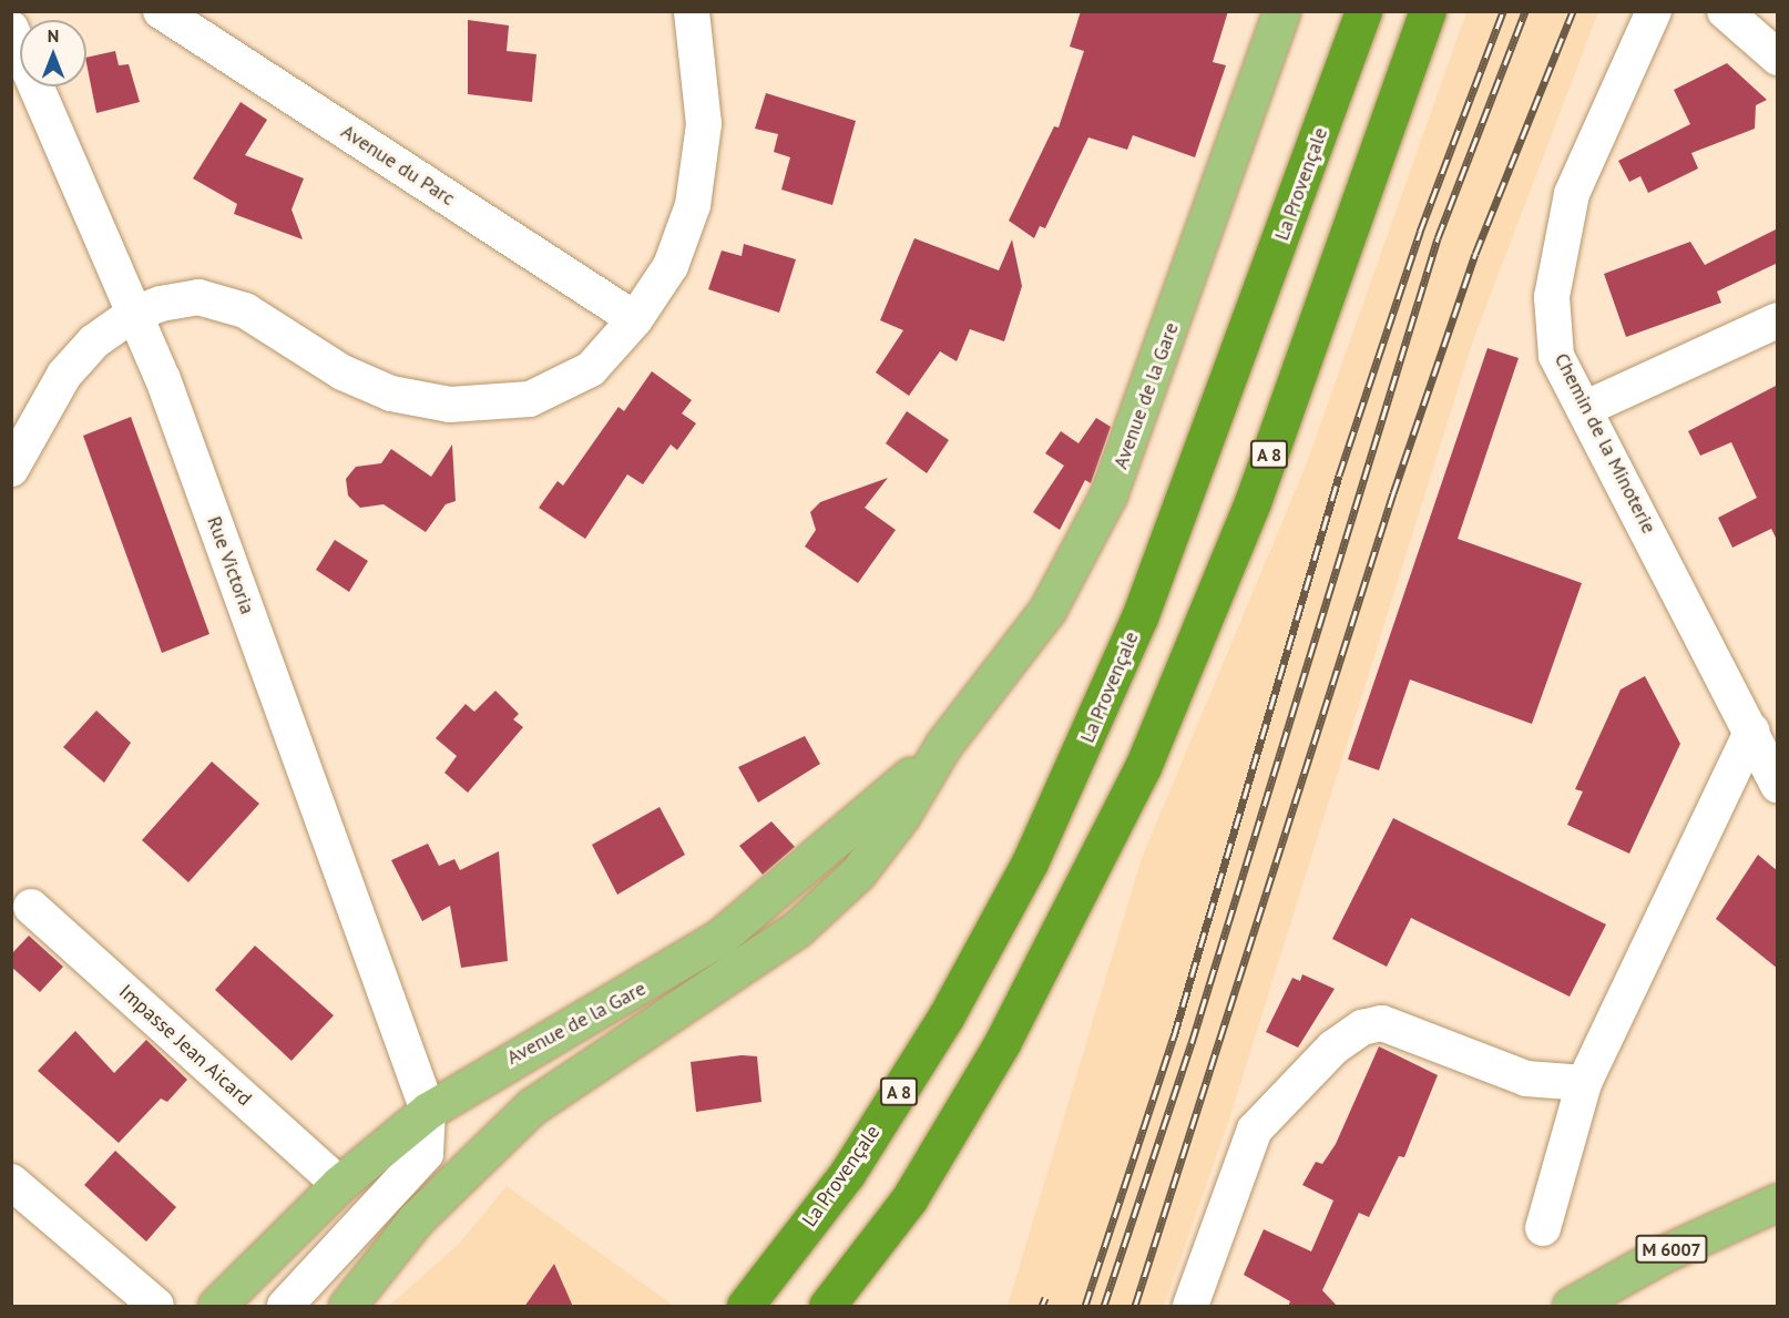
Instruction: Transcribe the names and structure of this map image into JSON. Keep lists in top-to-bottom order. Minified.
{"streets":{"highway":["La Provençale","A 8"],"main road":["Avenue de la Gare","M 6007"],"street":["Avenue du Parc","Chemin de la Minoterie","Rue Victoria","Impasse Jean Aicard"]},"crossings":[["Avenue de la Gare","Rue Victoria"],["Avenue de la Gare","Impasse Jean Aicard"]],"north":"top"}
